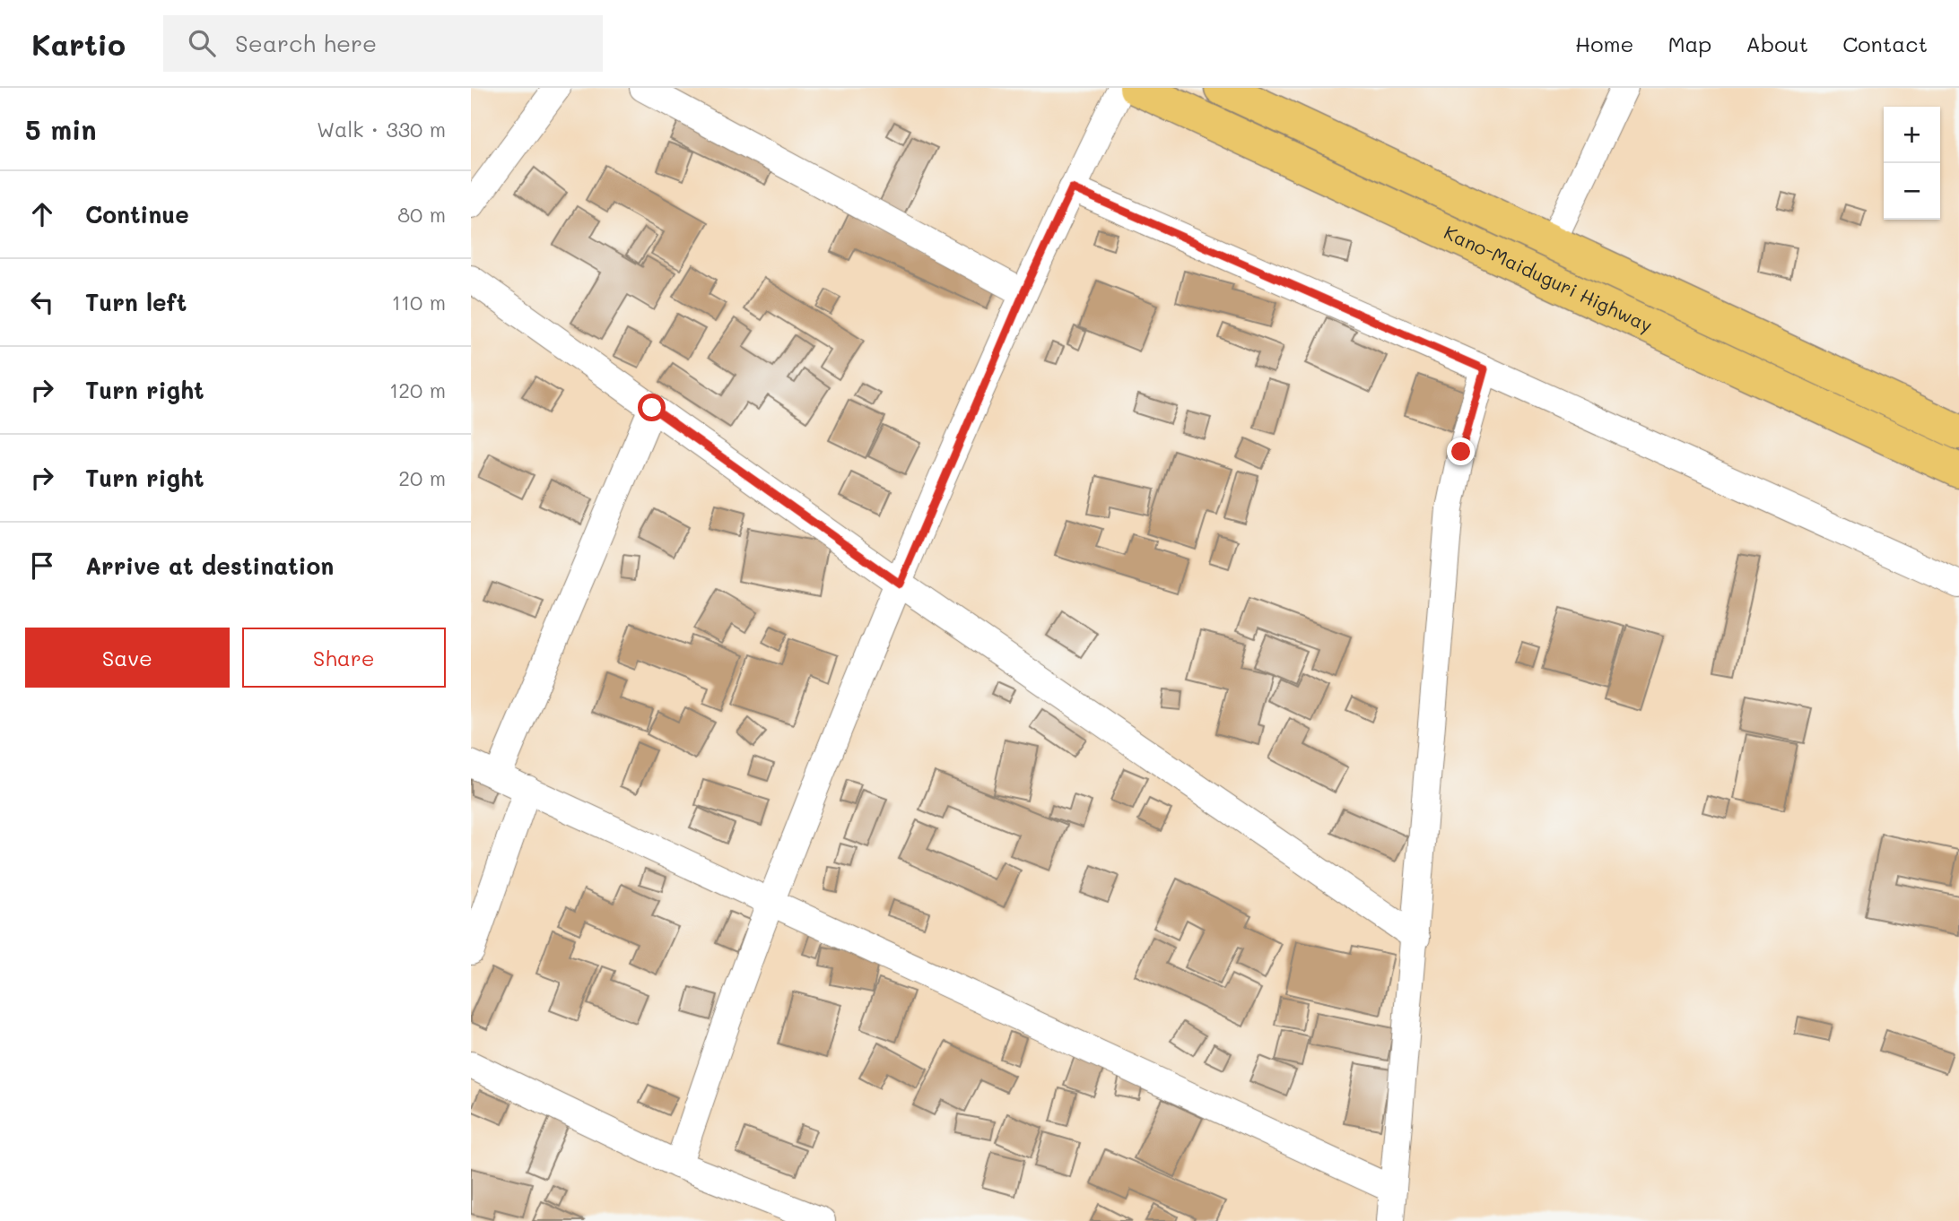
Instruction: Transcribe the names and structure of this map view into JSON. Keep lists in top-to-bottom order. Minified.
{"streets":{"highway":["Kano-Maiduguri Highway"]},"page":{"header":"Kartio","search":"Search here","nav":["Home","Map","About","Contact"],"heading":["5 min","Walk · 330 m"],"map_buttons":["+","−"],"list":[["Continue","80 m"],["Turn left","110 m"],["Turn right","120 m"],["Turn right","20 m"],"Arrive at destination"],"buttons":["Save","Share"]}}
